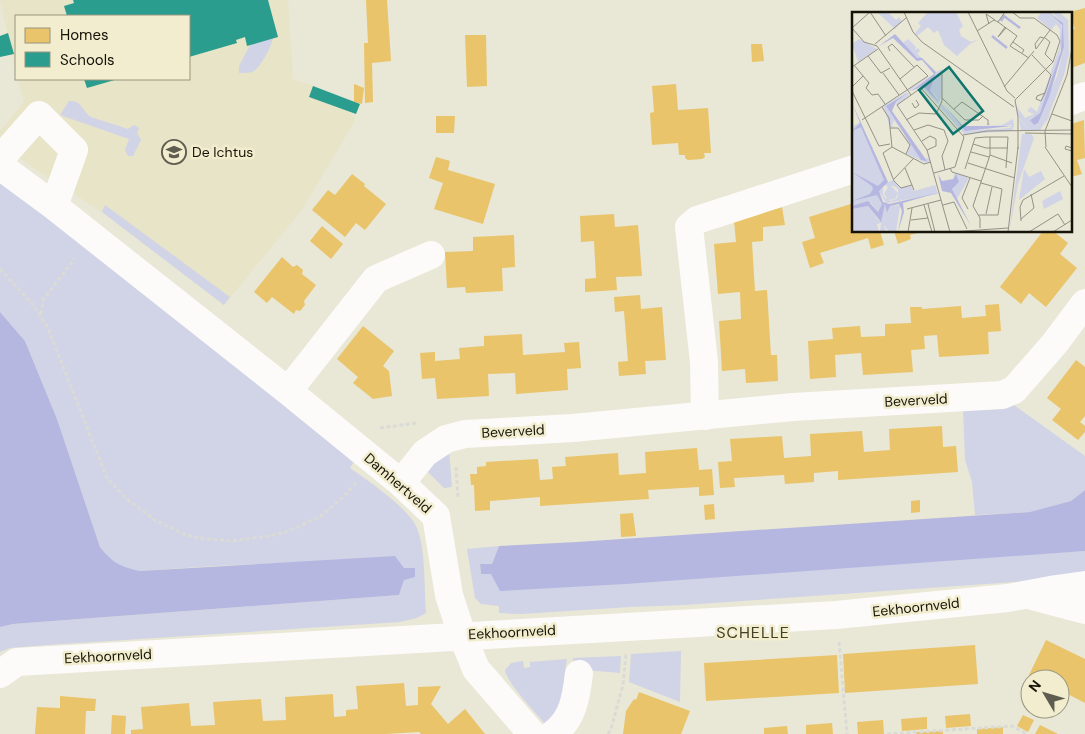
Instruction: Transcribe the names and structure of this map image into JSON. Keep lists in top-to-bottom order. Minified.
{"streets":{"street":["Beverveld","Damhertveld","Eekhoornveld"]},"crossings":[["Beverveld","Damhertveld"],["Damhertveld","Eekhoornveld"]],"districts":["SCHELLE"],"places":{"school or university":["De Ichtus"]},"legend":["Homes","Schools"],"north":"top left"}
